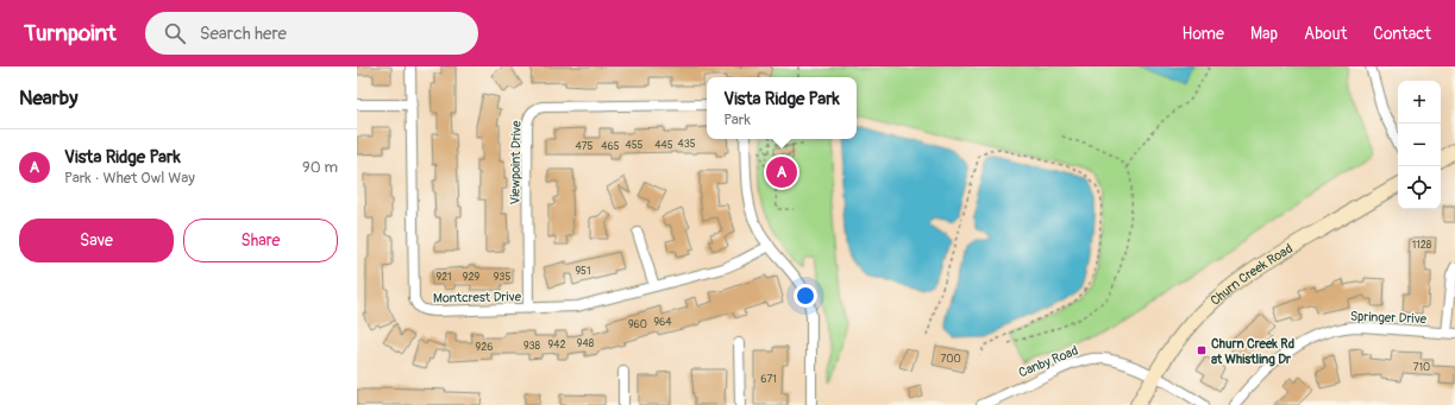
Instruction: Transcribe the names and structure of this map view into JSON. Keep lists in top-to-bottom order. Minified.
{"streets":{"main road":["Churn Creek Road"],"street":["Viewpoint Drive","Montcrest Drive","Springer Drive","Canby Road"]},"crossings":[["Viewpoint Drive","Montcrest Drive"],["Churn Creek Road","Canby Road"]],"places":{"transit":["Churn Creek Rd at Whistling Dr"]},"house_numbers":["435","455","445","475","465","1128","951","921","929","935","964","960","948","942","938","926","700","710","671"],"page":{"header":"Turnpoint","search":"Search here","nav":["Home","Map","About","Contact"],"heading":"Nearby","popup":["Vista Ridge Park","Park"],"map_buttons":["+","−"],"list":[{"mark":"A","name":"Vista Ridge Park","note":"Park · Whet Owl Way","value":"90 m"}],"pins":"A","buttons":["Save","Share"]}}
